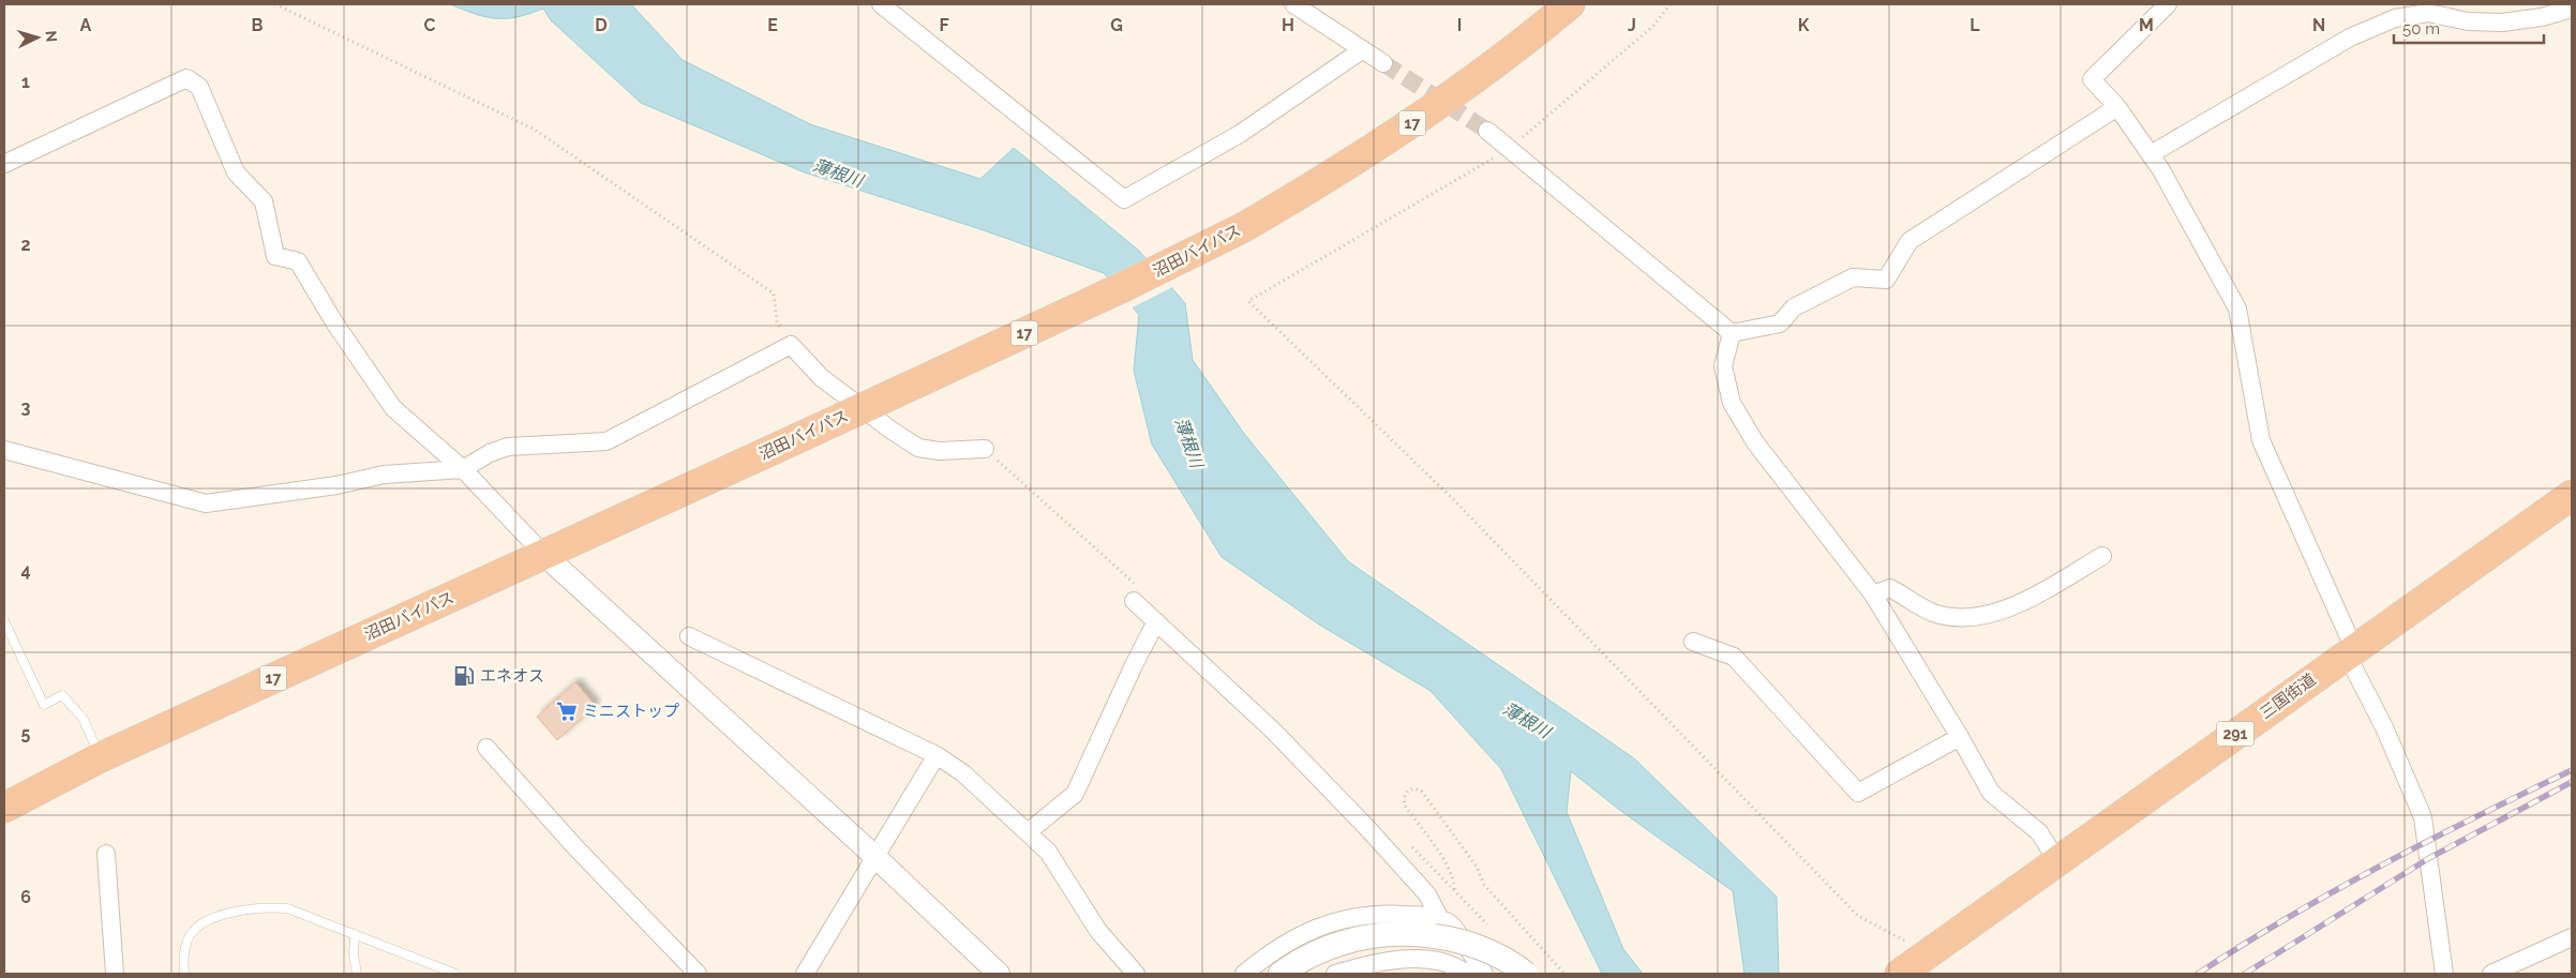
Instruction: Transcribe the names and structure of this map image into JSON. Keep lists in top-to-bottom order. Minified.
{"streets":{"highway":["17","沼田バイパス","三国街道","291"]},"water":["薄根川"],"places":{"fuel station":["エネオス"],"supermarket":["ミニストップ"]},"scale_bar":"50 m","north":"right","grid":{"columns":["A","B","C","D","E","F","G","H","I","J","K","L","M","N"],"rows":["1","2","3","4","5","6"]}}
